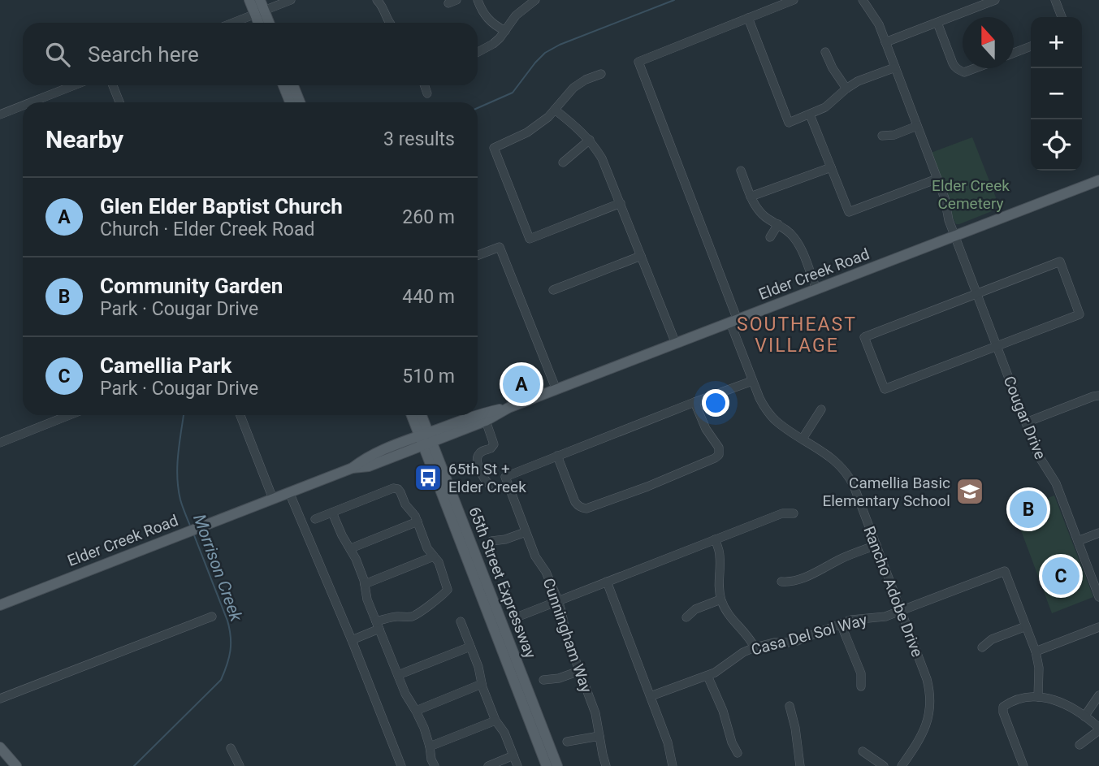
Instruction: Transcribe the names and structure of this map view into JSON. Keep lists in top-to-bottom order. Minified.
{"streets":{"main road":["Elder Creek Road","65th Street Expressway"],"street":["Cougar Drive","Rancho Adobe Drive","Casa Del Sol Way","Cunningham Way"]},"crossings":[["Elder Creek Road","Cougar Drive"],["Elder Creek Road","65th Street Expressway"],["Elder Creek Road","Rancho Adobe Drive"],["Rancho Adobe Drive","Casa Del Sol Way"]],"districts":["SOUTHEAST VILLAGE"],"water":["Morrison Creek"],"parks":["Elder Creek Cemetery"],"places":{"bus stop":["65th St + Elder Creek"],"school or university":["Camellia Basic Elementary School"]},"north":"top","page":{"map_buttons":["+","−"],"search":"Search here","heading":["Nearby","3 results"],"list":[{"mark":"A","name":"Glen Elder Baptist Church","note":"Church · Elder Creek Road","value":"260 m"},{"mark":"B","name":"Community Garden","note":"Park · Cougar Drive","value":"440 m"},{"mark":"C","name":"Camellia Park","note":"Park · Cougar Drive","value":"510 m"}],"pins":["A","B","C"]}}
